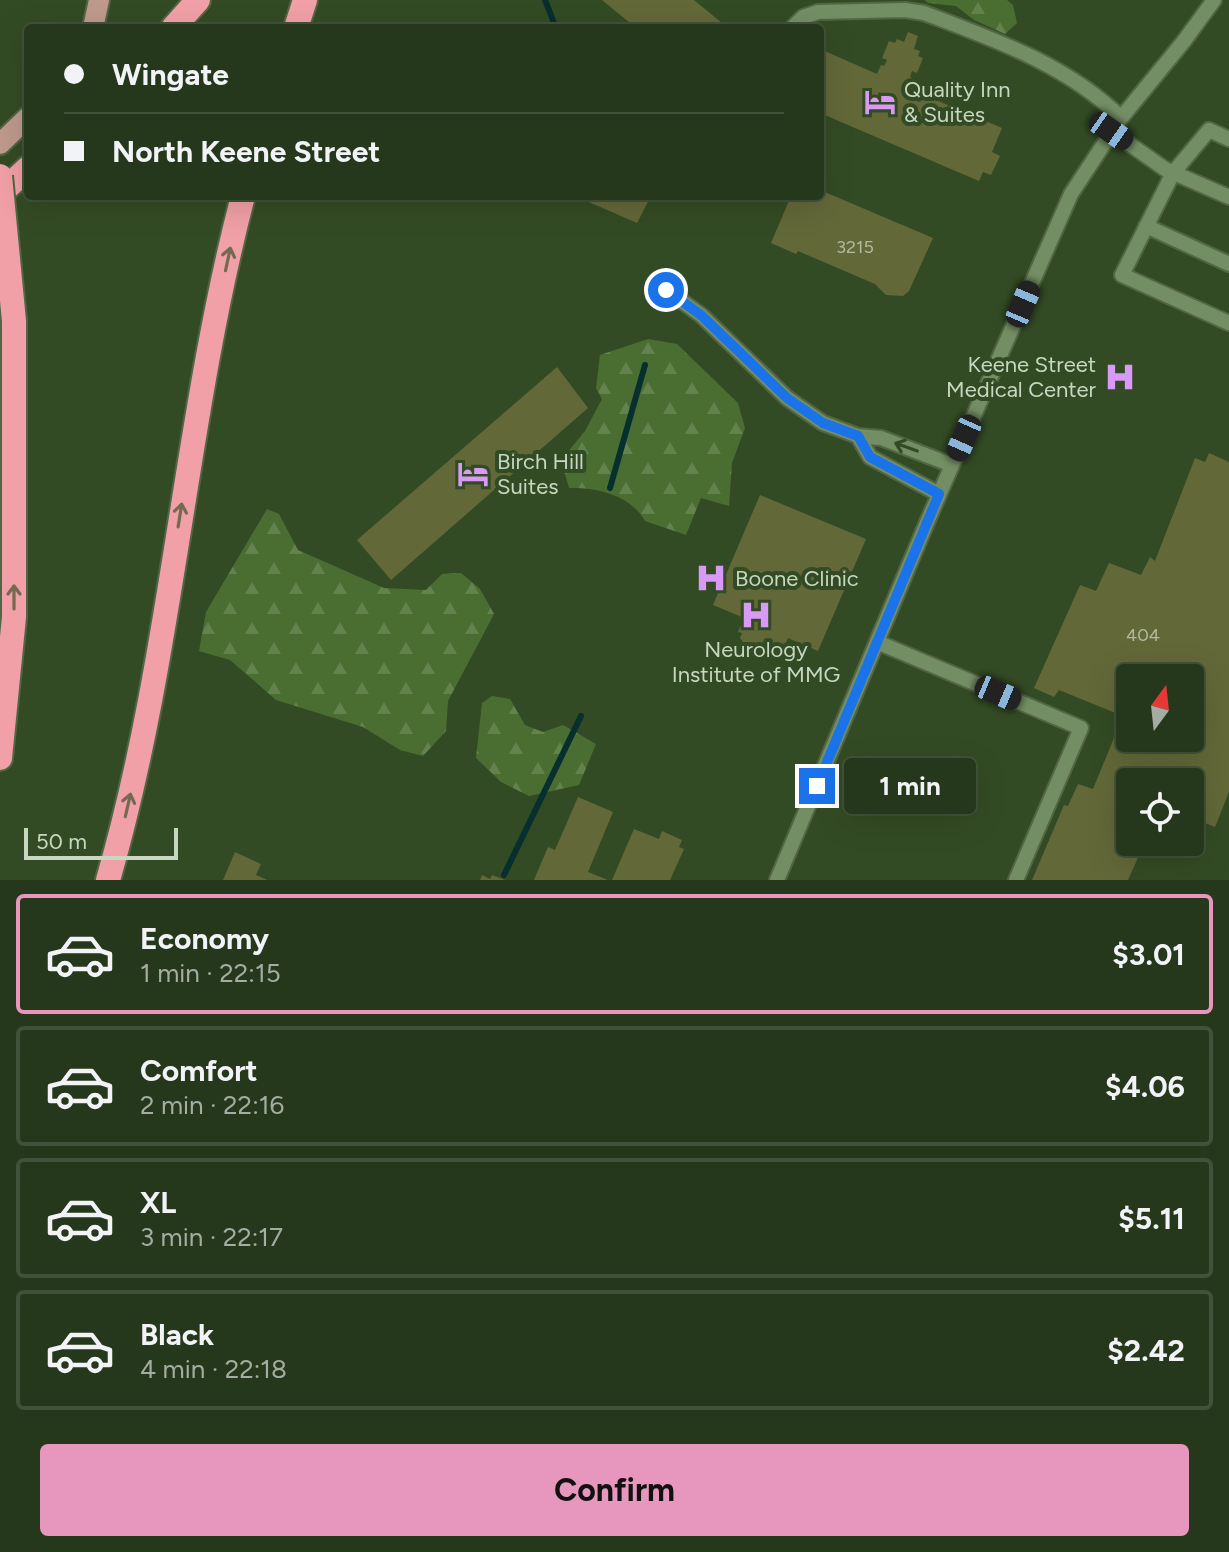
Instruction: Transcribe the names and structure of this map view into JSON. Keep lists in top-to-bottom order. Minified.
{"places":{"hotel":["Quality Inn & Suites","Birch Hill Suites"],"hospital":["Keene Street Medical Center","Boone Clinic","Neurology Institute of MMG"]},"house_numbers":["3215","404"],"scale_bar":"50 m","north":"top","page":{"banner":["Wingate","North Keene Street"],"bubble":"1 min","scale":"50 m","list":[{"name":"Economy","note":"1 min · 22:15","value":"$3.01"},{"name":"Comfort","note":"2 min · 22:16","value":"$4.06"},{"name":"XL","note":"3 min · 22:17","value":"$5.11"},{"name":"Black","note":"4 min · 22:18","value":"$2.42"}],"buttons":"Confirm"}}
